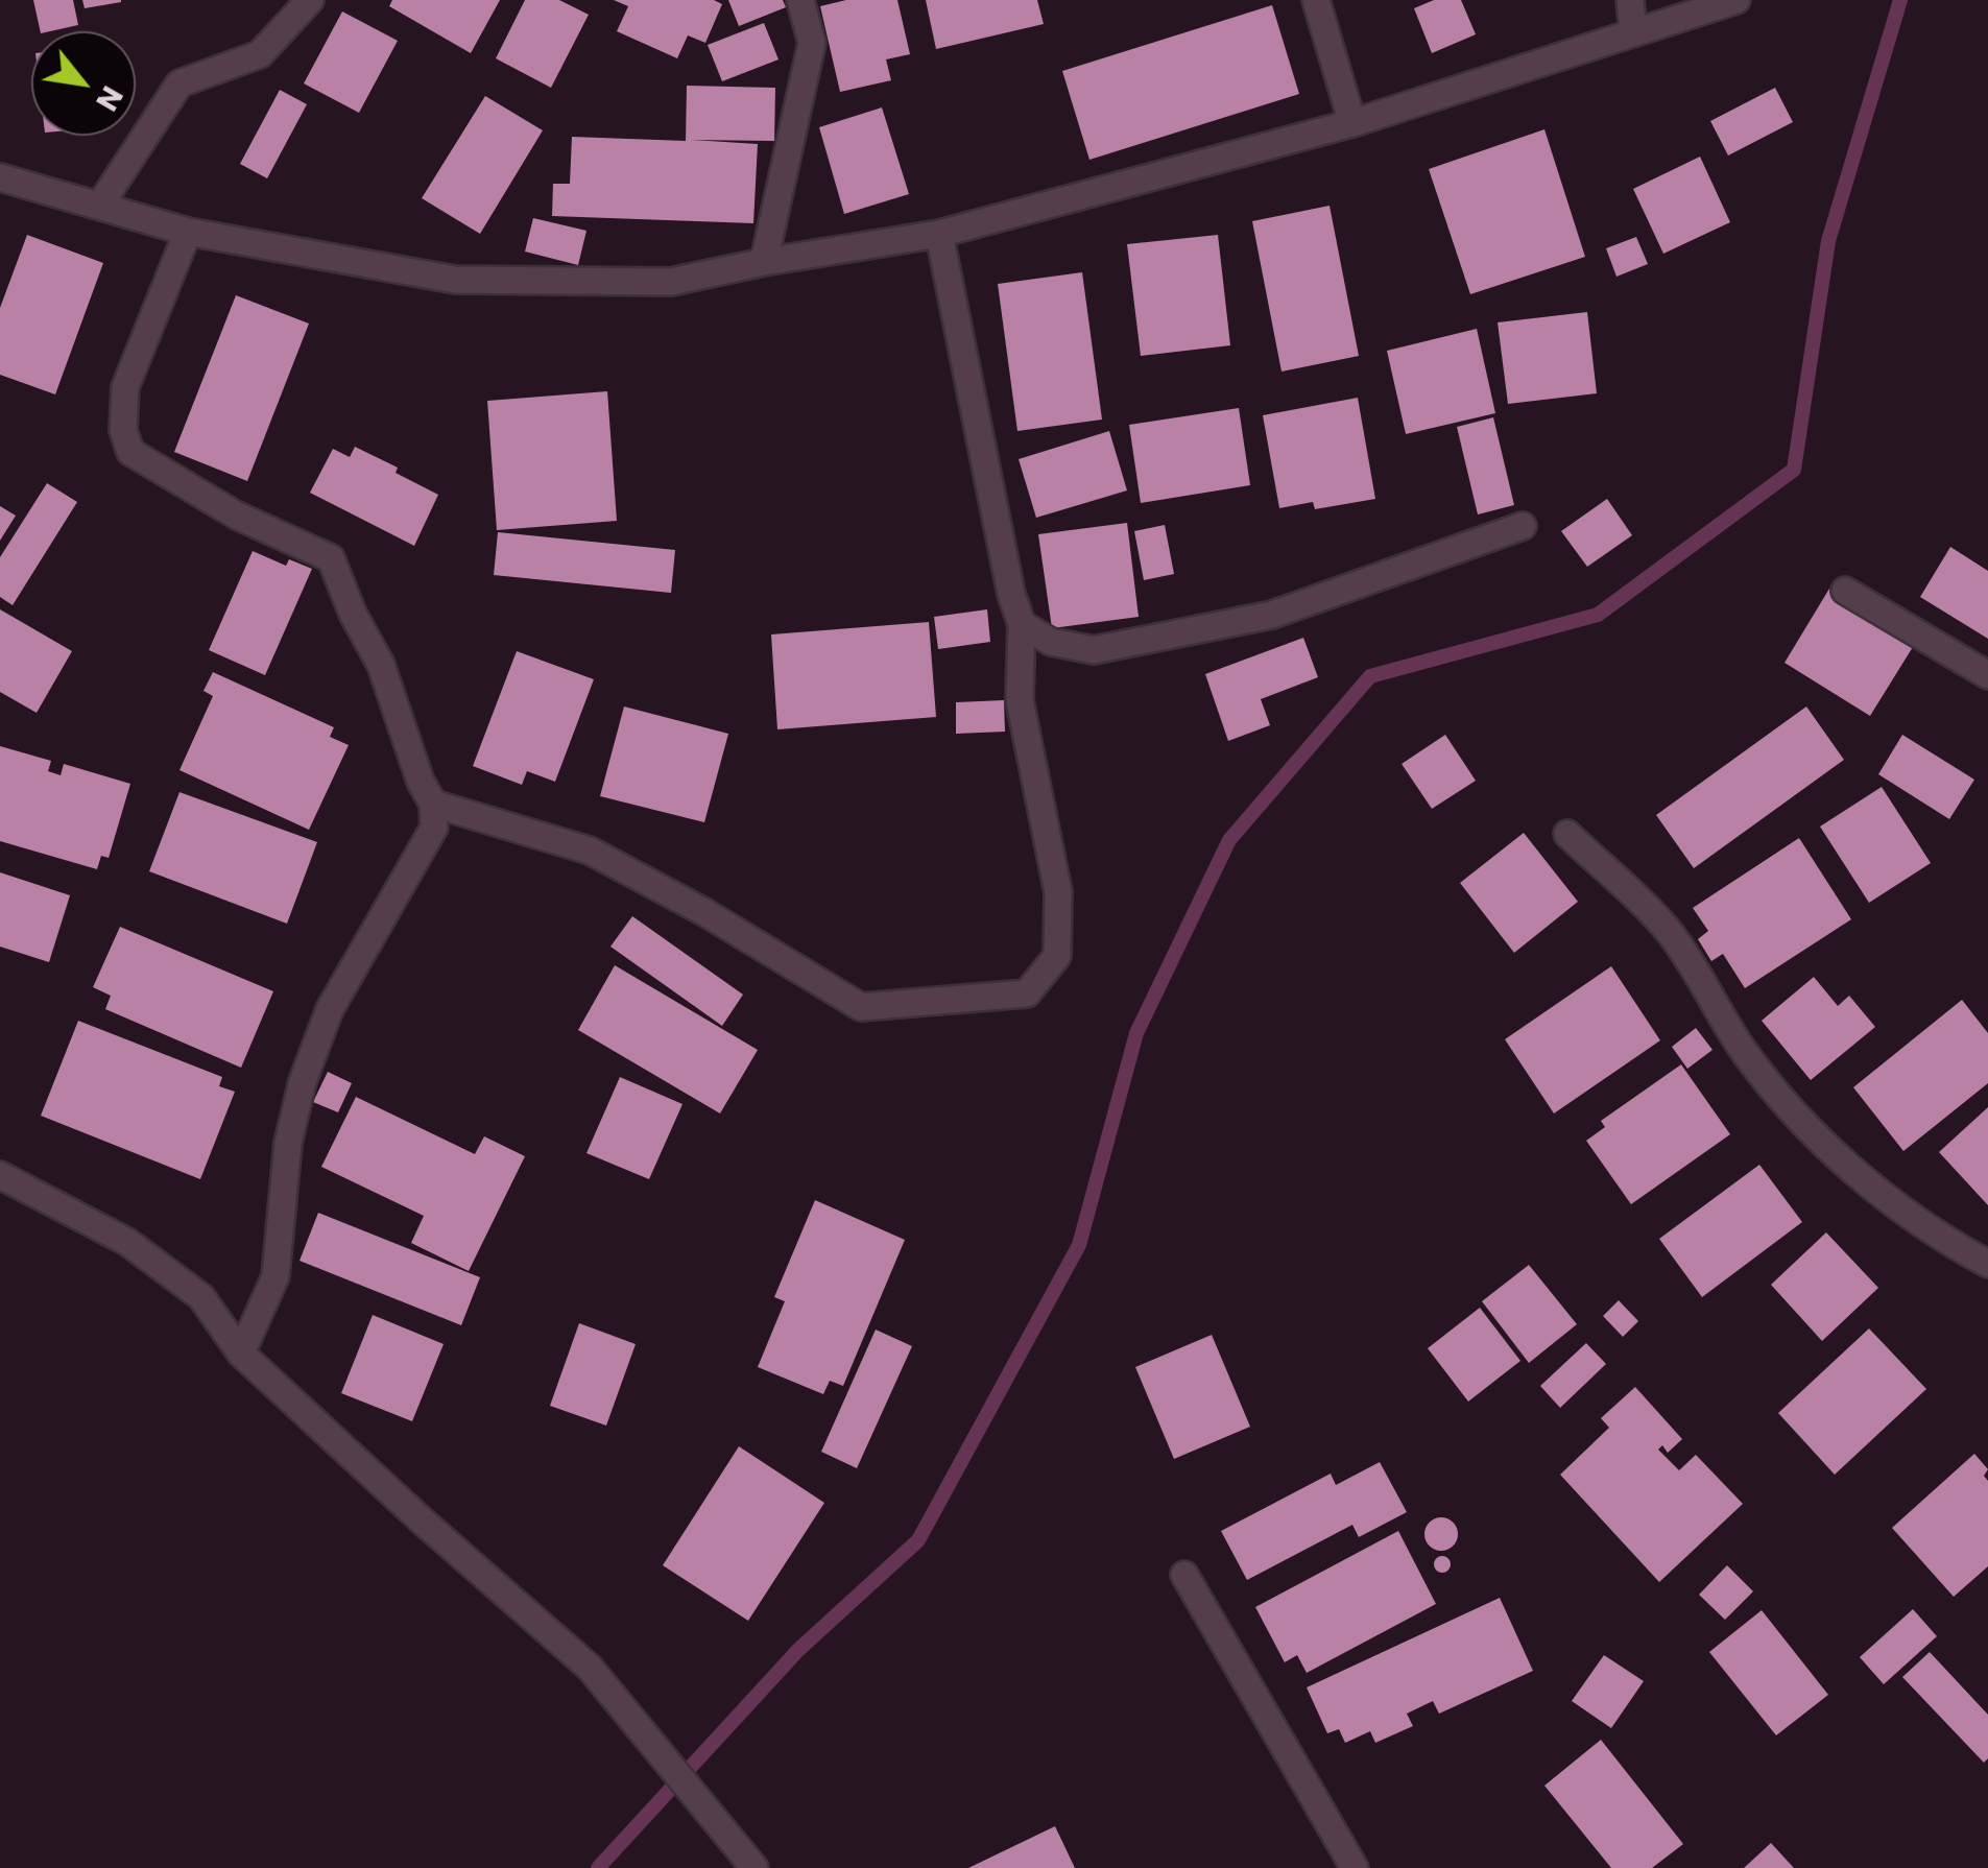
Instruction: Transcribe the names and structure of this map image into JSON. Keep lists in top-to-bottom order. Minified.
{"north":"bottom right"}
